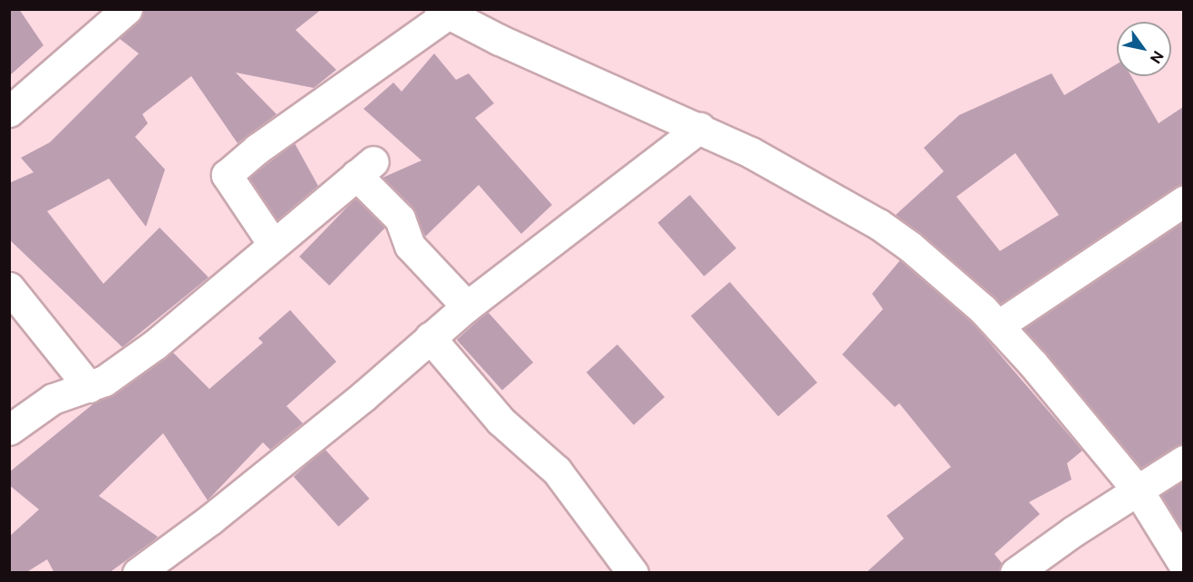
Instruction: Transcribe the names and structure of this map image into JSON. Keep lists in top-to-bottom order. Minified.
{"north":"bottom right"}
